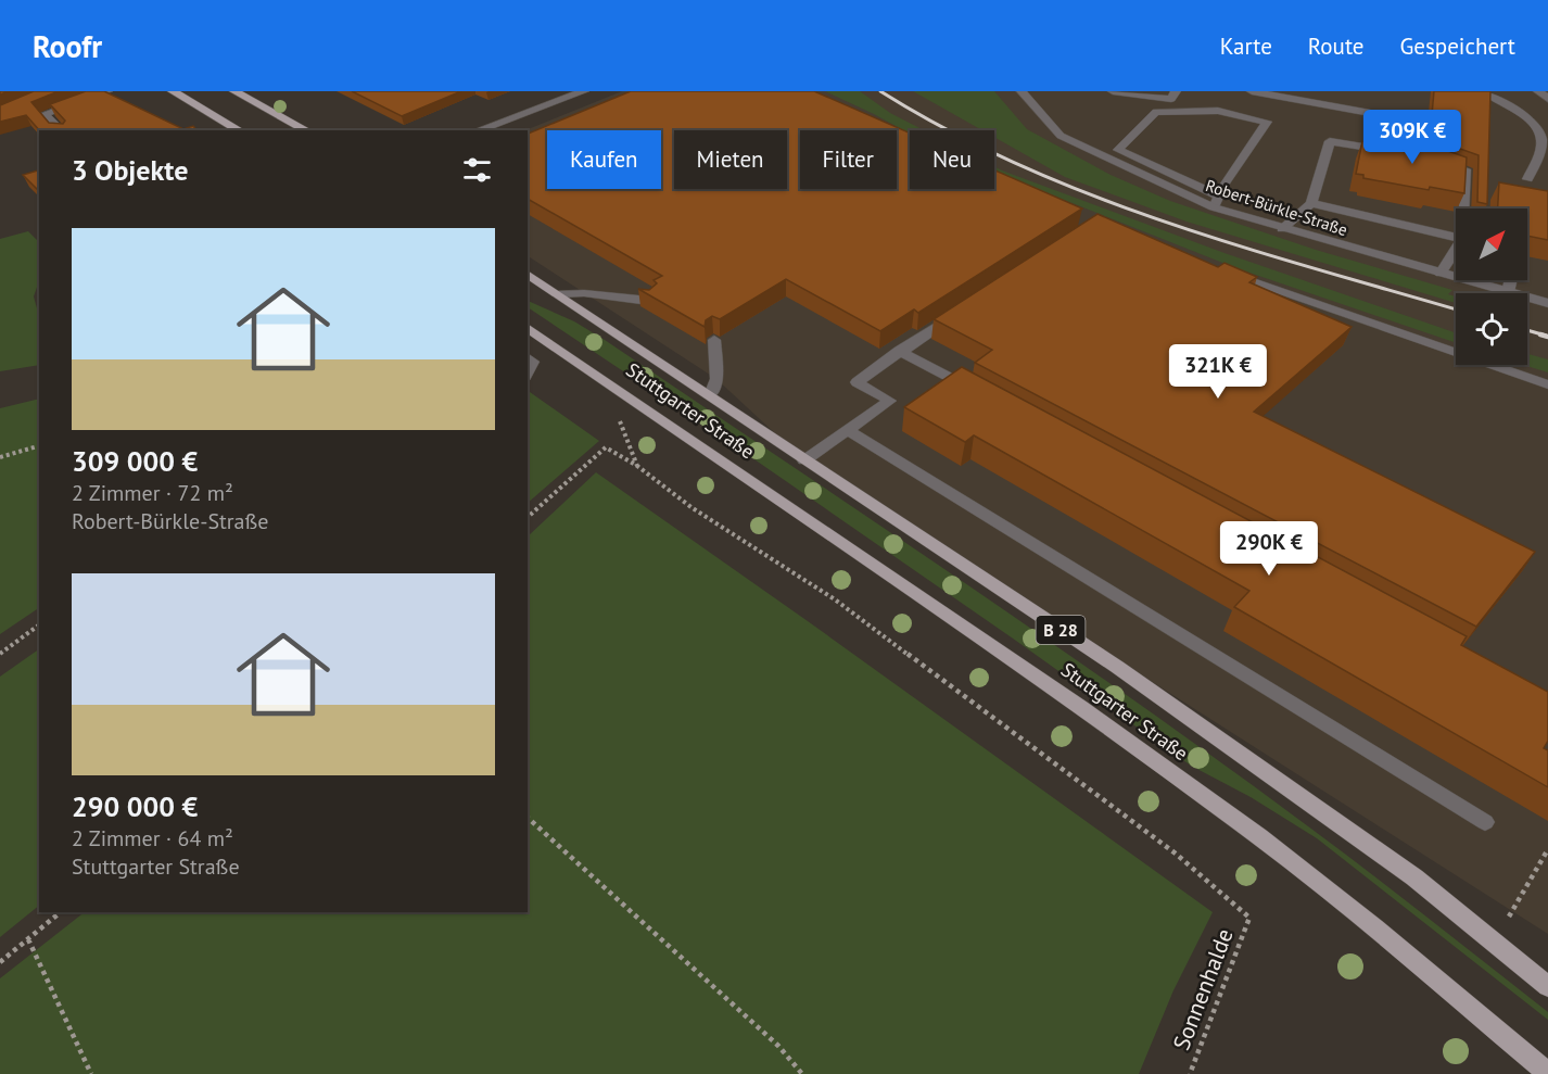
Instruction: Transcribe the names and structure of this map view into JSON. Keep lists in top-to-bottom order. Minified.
{"streets":{"main road":["Stuttgarter Straße","B 28"],"street":["Robert-Bürkle-Straße"],"path":["Sonnenhalde"]},"north":"top right","page":{"header":"Roofr","nav":["Karte","Route","Gespeichert"],"price":["309K €","321K €","290K €"],"chip":["Kaufen","Mieten","Filter","Neu"],"heading":"3 Objekte","list":[{"name":"309 000 €","note":"2 Zimmer · 72 m² · Robert-Bürkle-Straße"},{"name":"290 000 €","note":"2 Zimmer · 64 m² · Stuttgarter Straße"}]}}
